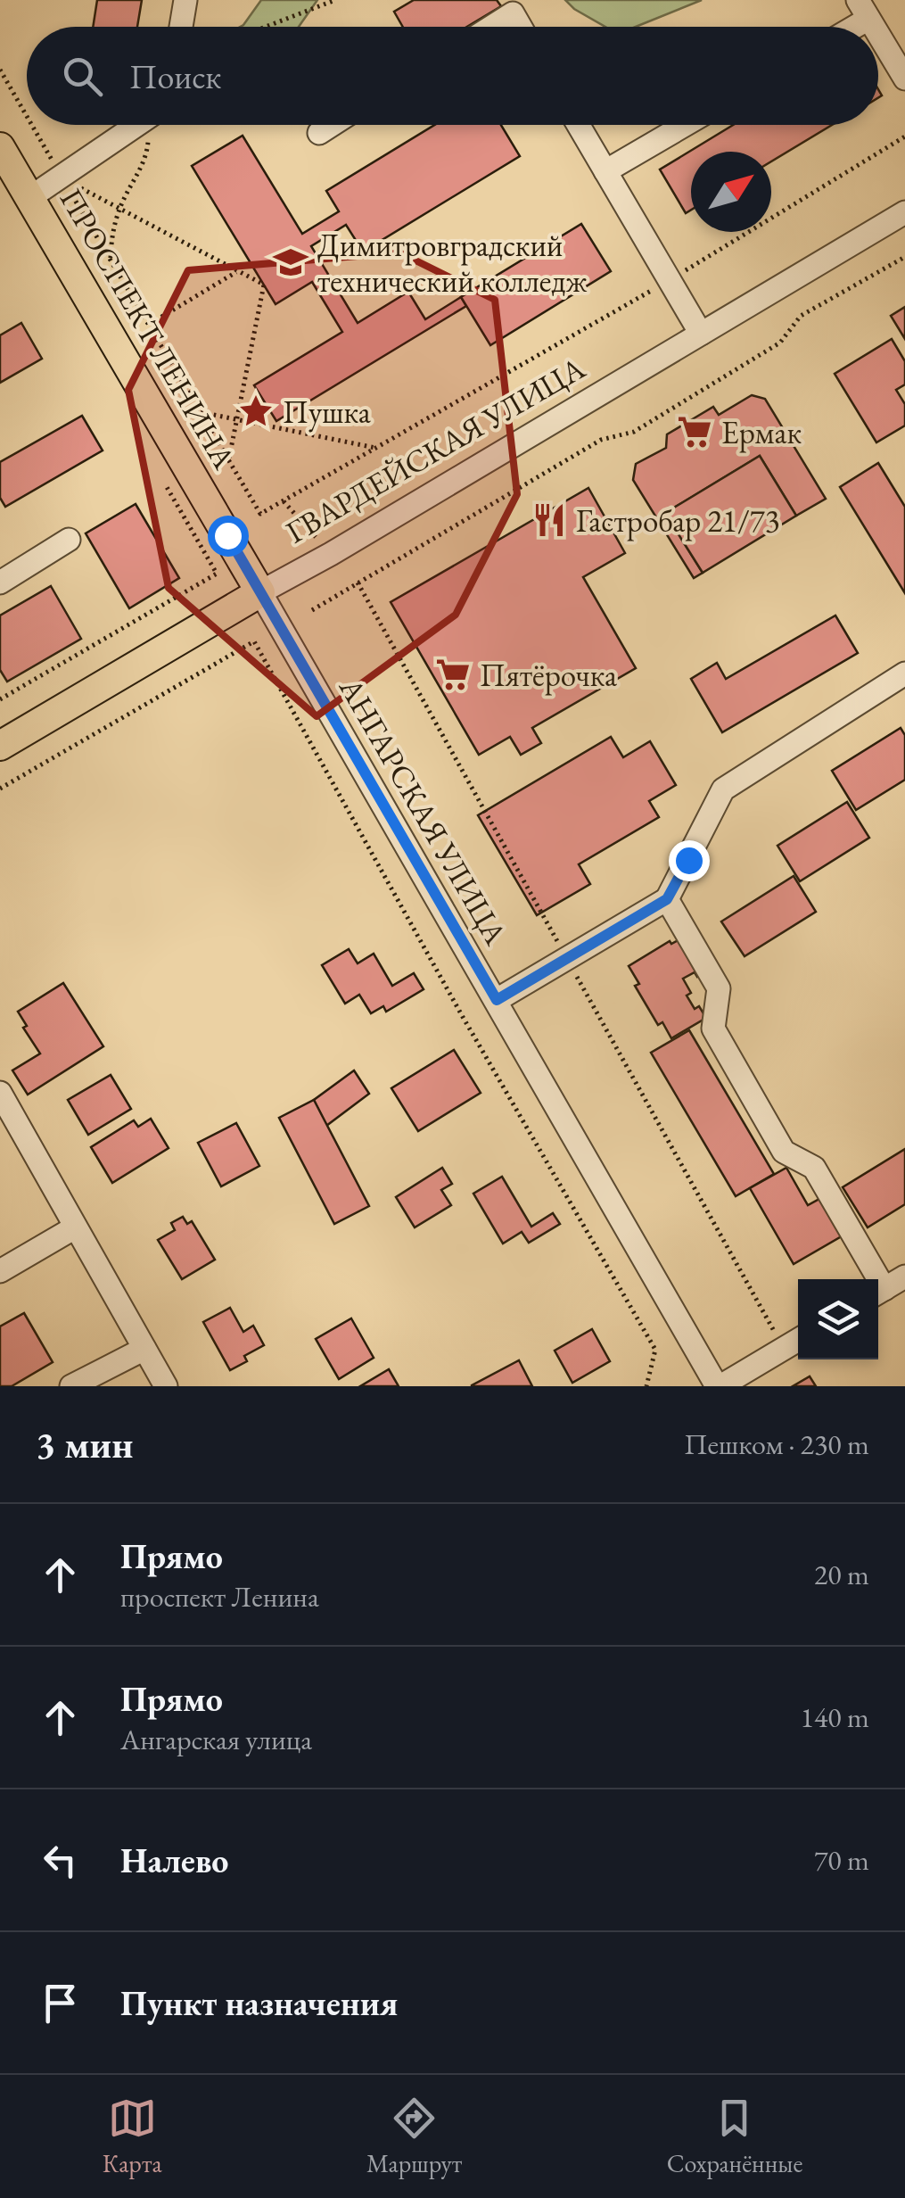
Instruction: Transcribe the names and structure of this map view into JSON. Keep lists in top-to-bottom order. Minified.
{"streets":{"main road":["ПРОСПЕКТ ЛЕНИНА","ГВАРДЕЙСКАЯ УЛИЦА"],"street":["АНГАРСКАЯ УЛИЦА"]},"crossings":[["ПРОСПЕКТ ЛЕНИНА","ГВАРДЕЙСКАЯ УЛИЦА"],["ПРОСПЕКТ ЛЕНИНА","АНГАРСКАЯ УЛИЦА"],["ГВАРДЕЙСКАЯ УЛИЦА","АНГАРСКАЯ УЛИЦА"]],"places":{"school or university":["Димитровградский технический колледж"],"place":["Пушка"],"supermarket":["Ермак","Пятёрочка"],"restaurant":["Гастробар 21/73"]},"north":"top right","page":{"search":"Поиск","heading":["3 мин","Пешком · 230 m"],"list":[["Прямо","проспект Ленина","20 m"],["Прямо","Ангарская улица","140 m"],["Налево","70 m"],"Пункт назначения"],"nav":["Карта","Маршрут","Сохранённые"]}}
